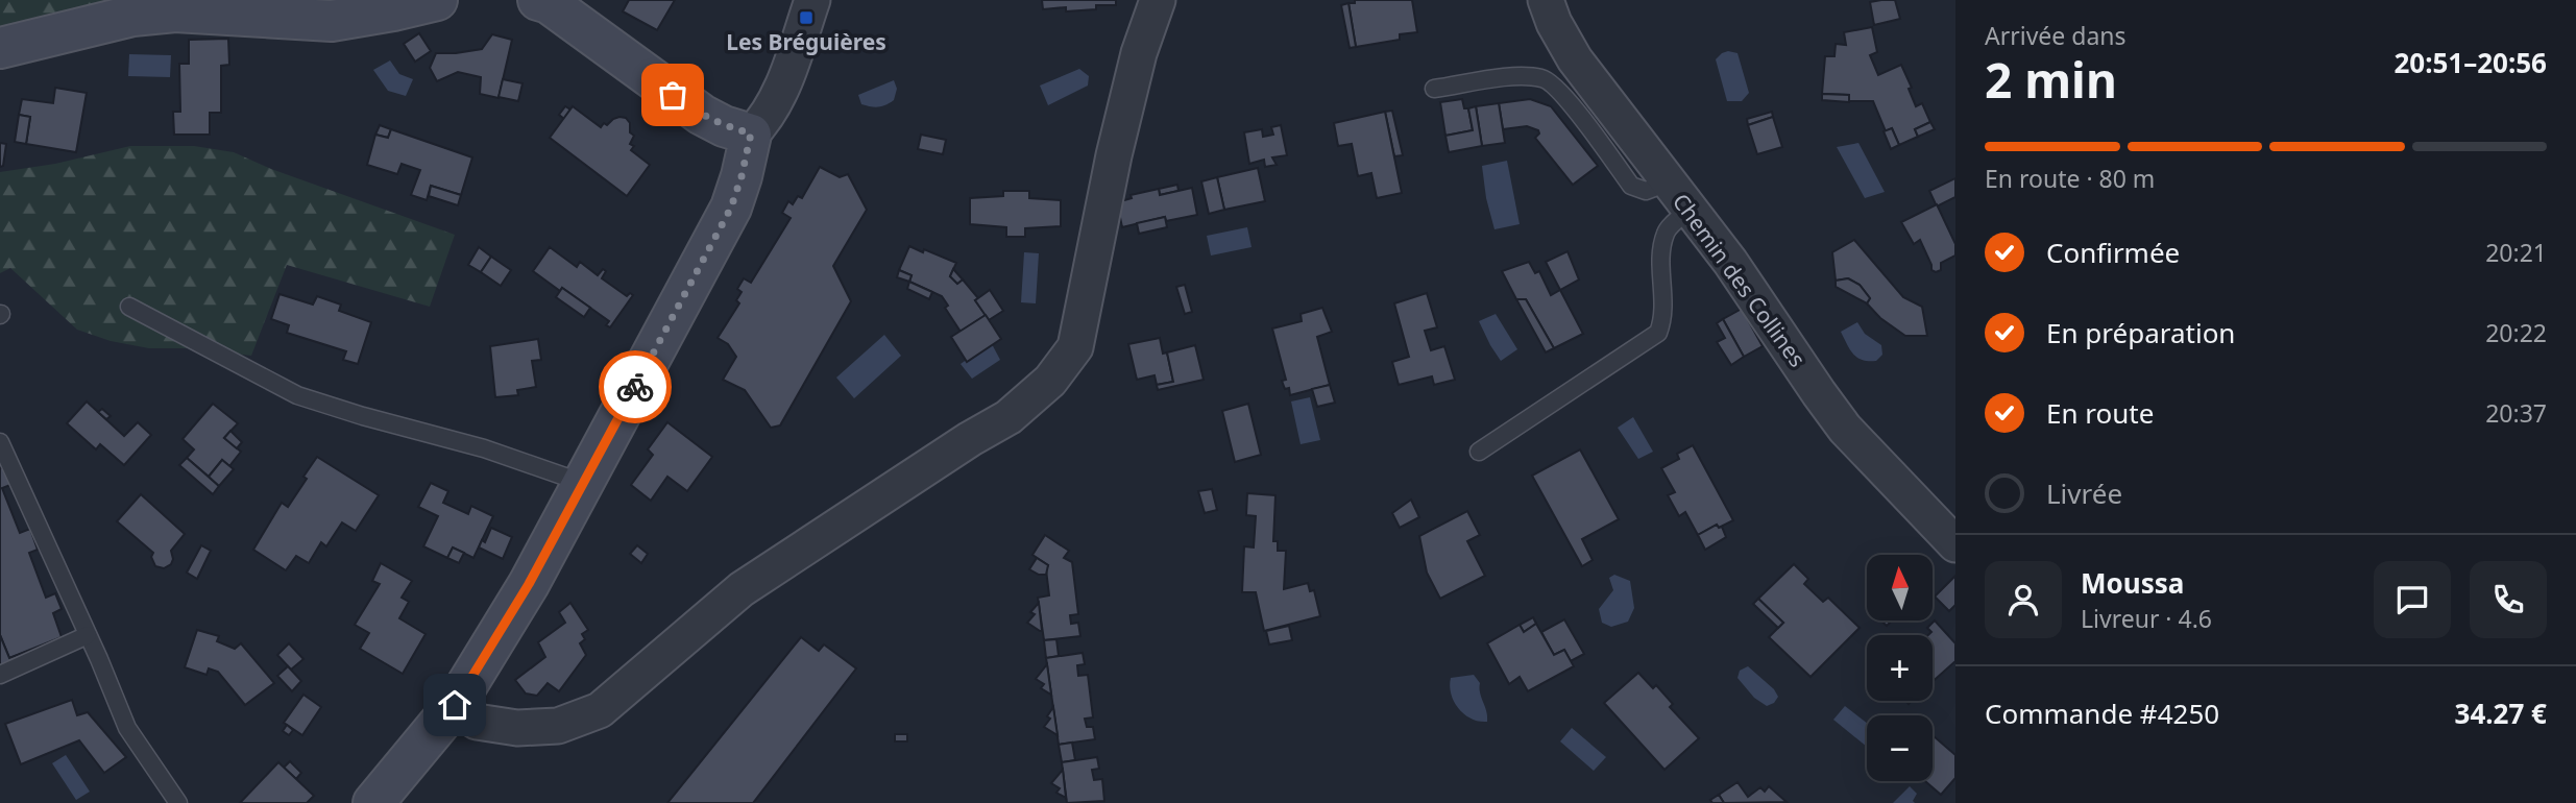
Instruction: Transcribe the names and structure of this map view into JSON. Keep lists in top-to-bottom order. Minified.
{"streets":{"street":["Chemin des Collines"]},"places":{"transit":["Les Bréguières"]},"north":"top","page":{"heading":["2 min","Arrivée dans","20:51–20:56"],"panel":["Moussa","Livreur · 4.6","Commande #4250","34.27 €"],"bar":"En route · 80 m","list":[["Confirmée","20:21"],["En préparation","20:22"],["En route","20:37"],"Livrée"],"map_buttons":["+","−"]}}
